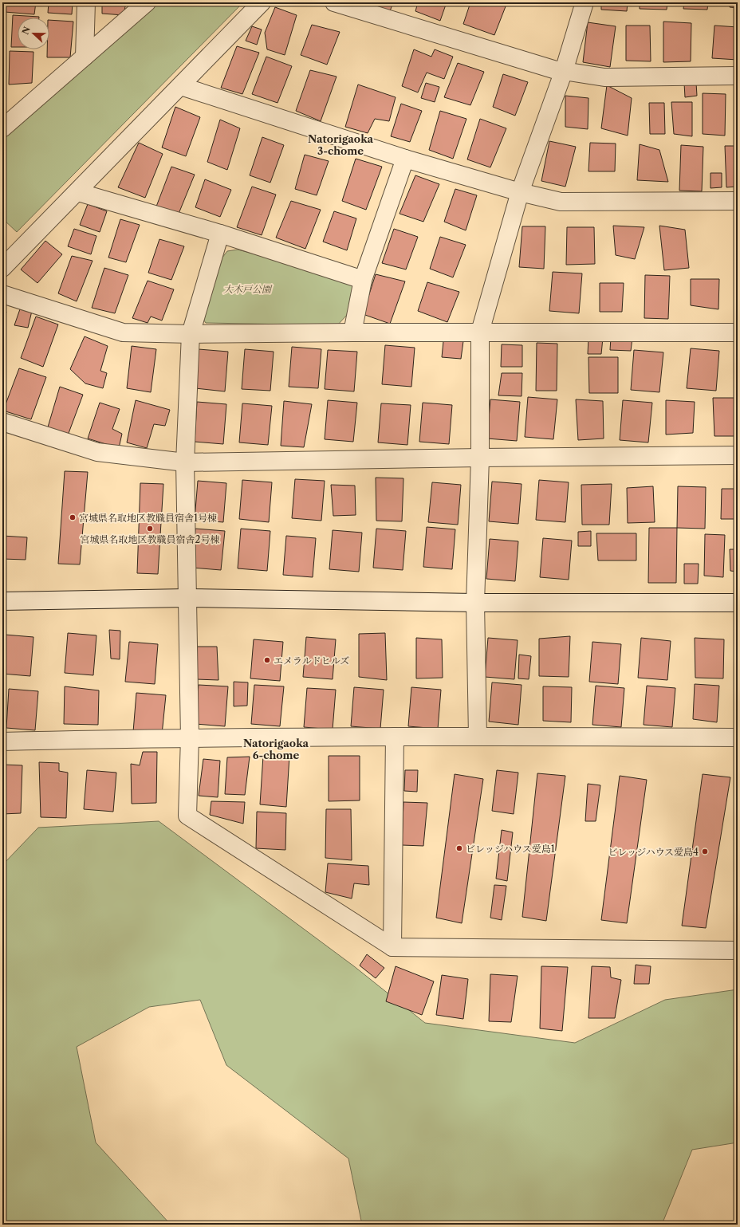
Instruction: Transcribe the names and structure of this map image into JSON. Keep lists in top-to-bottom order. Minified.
{"districts":["Natorigaoka 3-chome","Natorigaoka 6-chome"],"parks":["大木戸公園"],"places":["宮城県名取地区教職員宿舎1号棟","宮城県名取地区教職員宿舎2号棟","エメラルドヒルズ","ビレッジハウス愛島1","ビレッジハウス愛島4"],"north":"left"}
